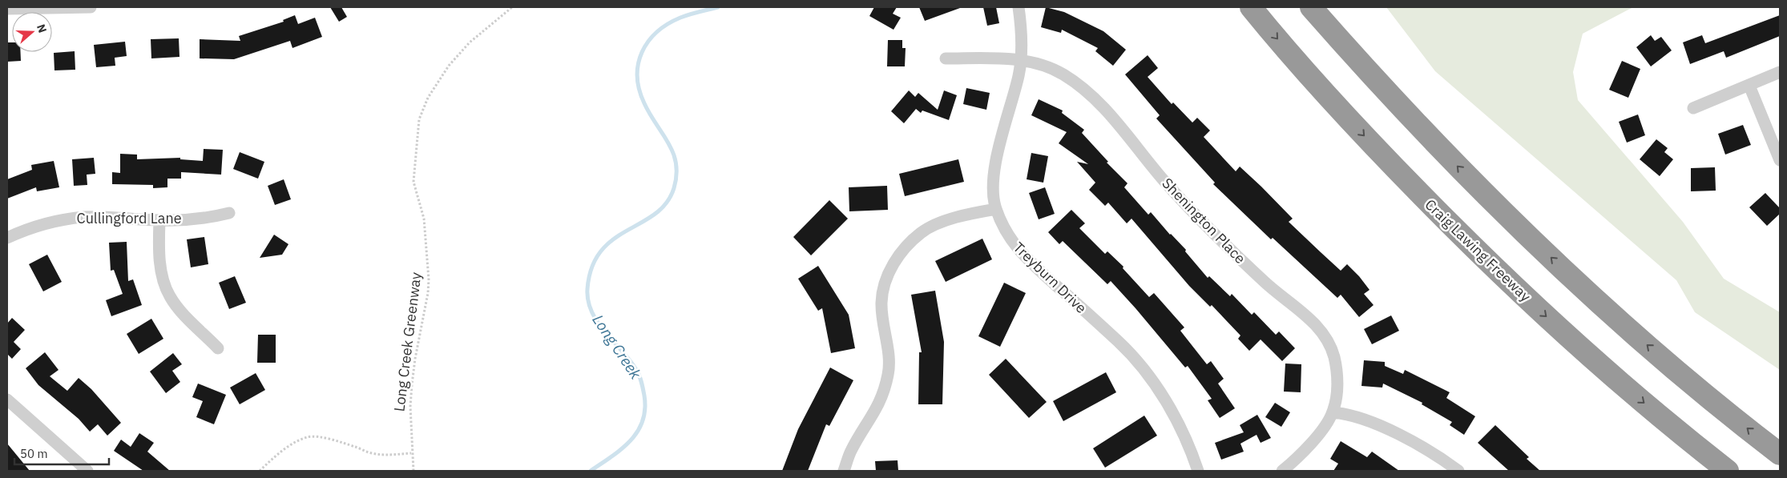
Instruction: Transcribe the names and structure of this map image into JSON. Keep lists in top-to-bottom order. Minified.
{"streets":{"highway":["Craig Lawing Freeway"],"street":["Cullingford Lane","Shenington Place","Treyburn Drive"],"path":["Long Creek Greenway"]},"crossings":[["Shenington Place","Treyburn Drive"]],"water":["Long Creek"],"scale_bar":"50 m","north":"right"}
